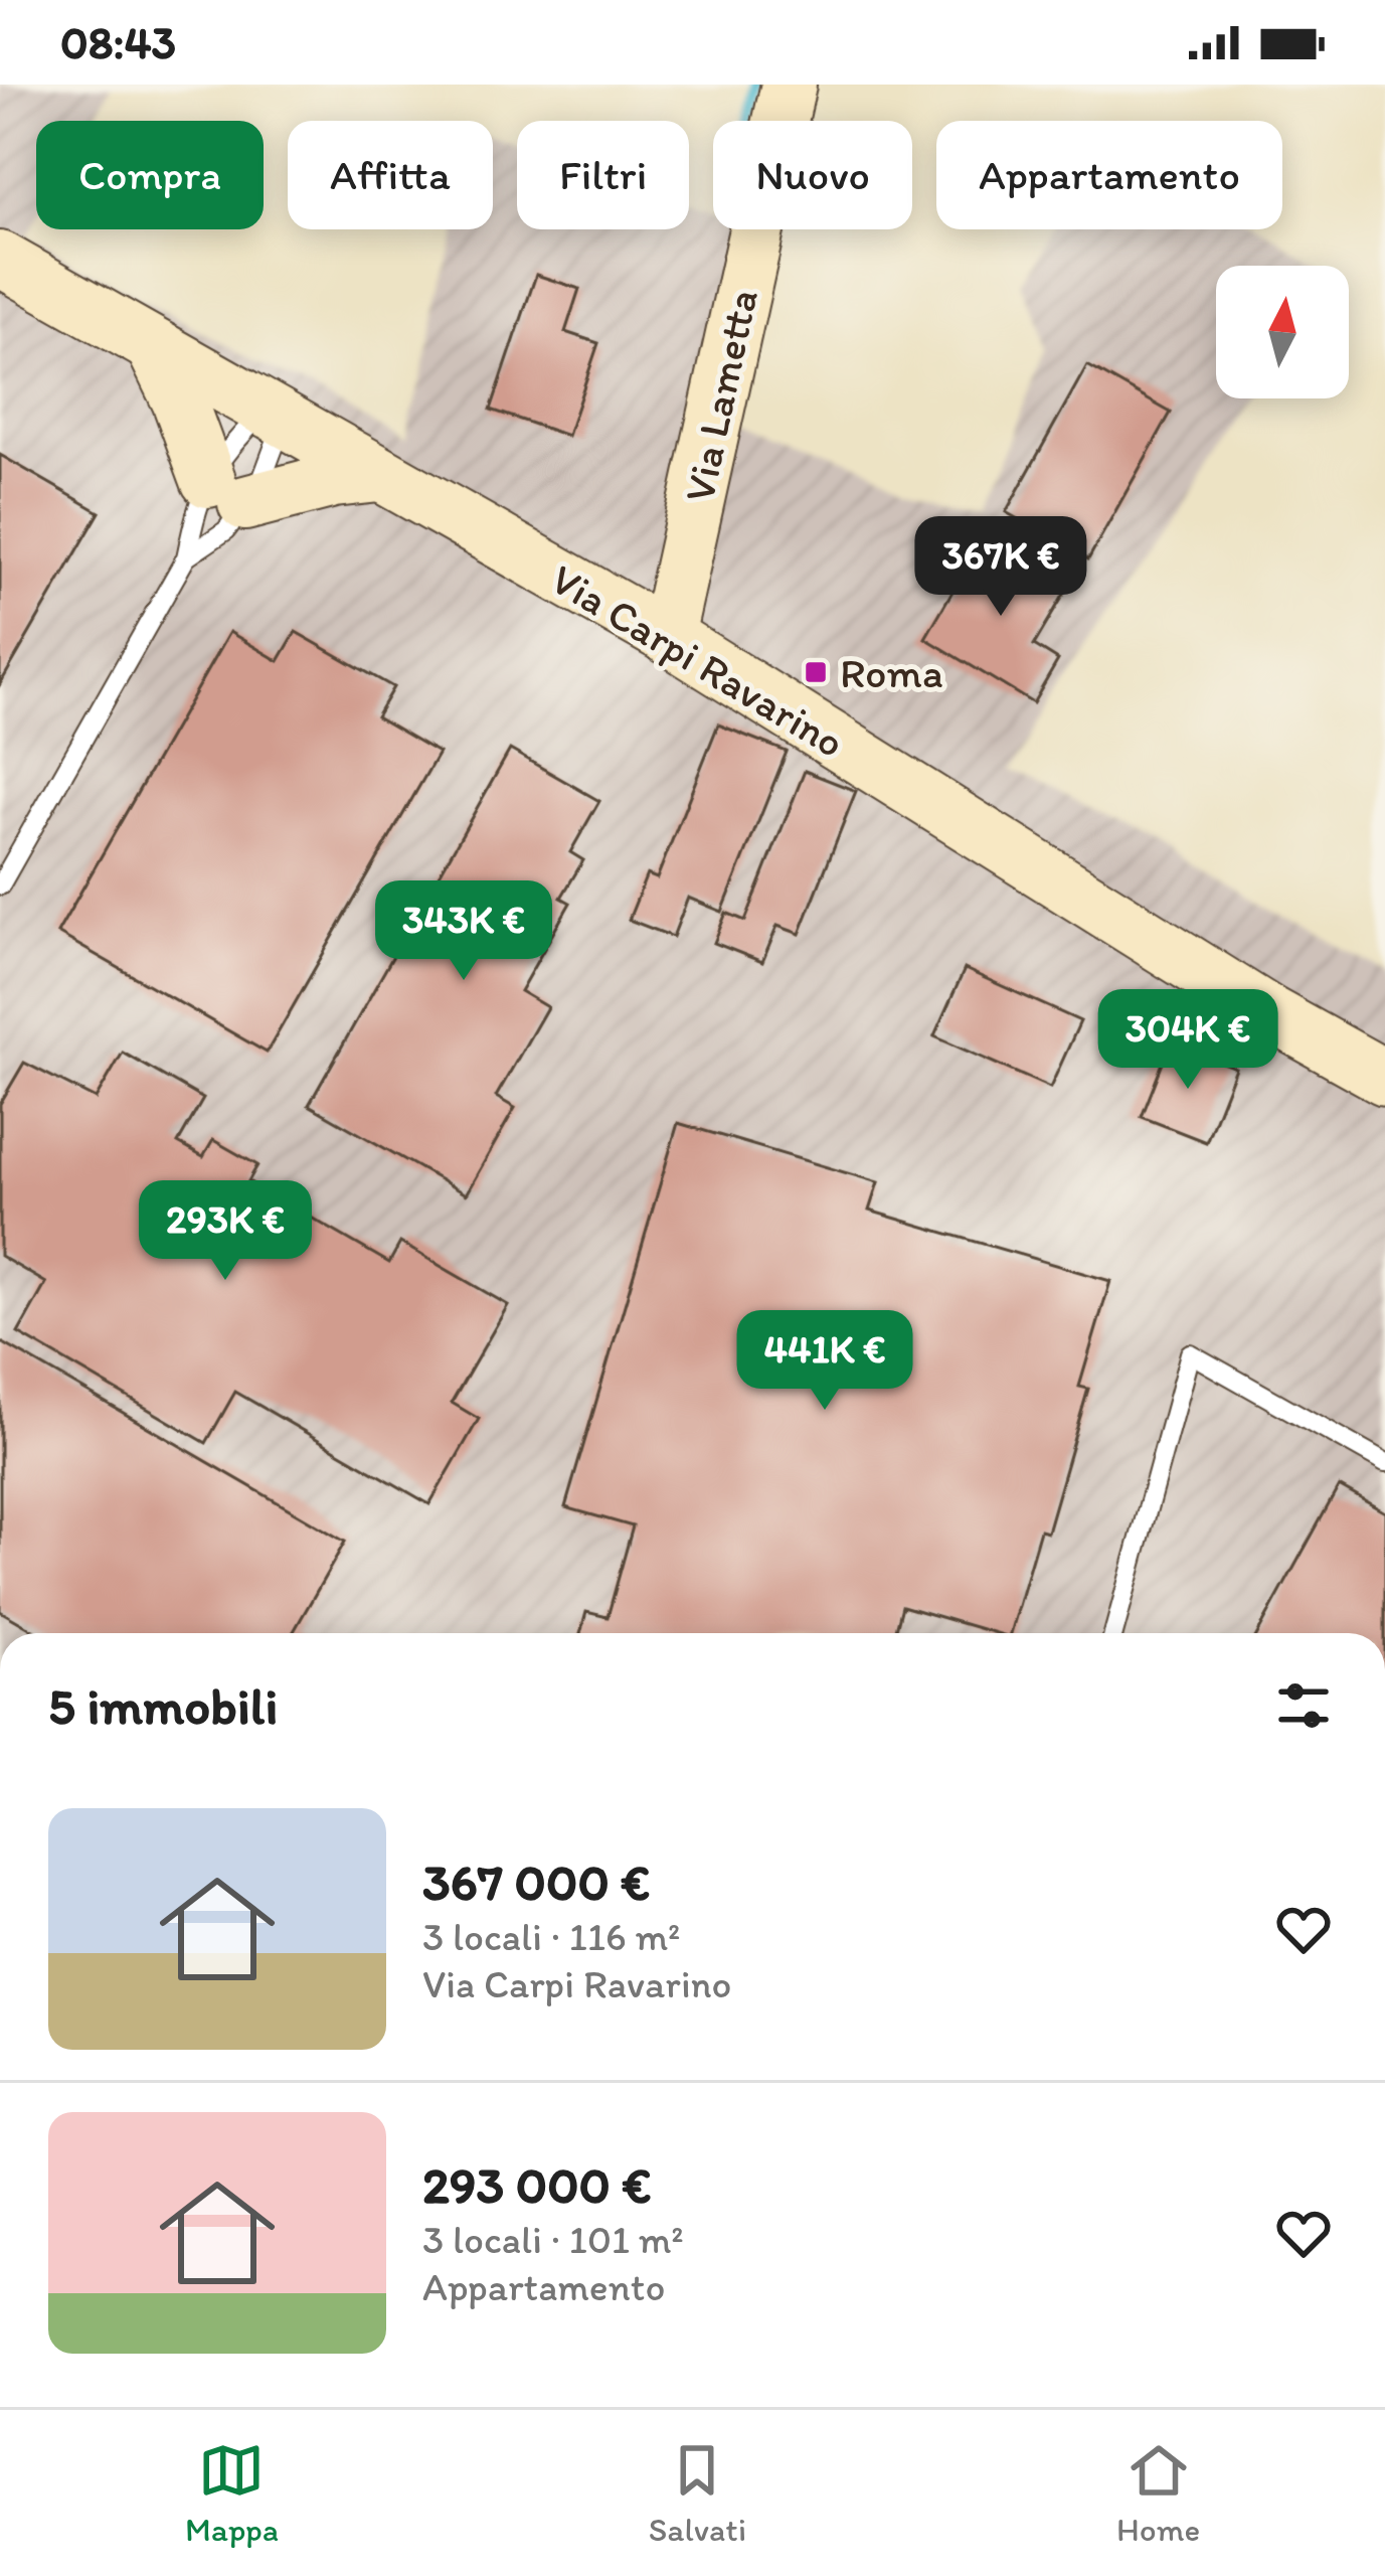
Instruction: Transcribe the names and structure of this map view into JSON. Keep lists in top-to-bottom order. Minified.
{"streets":{"main road":["Via Lametta","Via Carpi Ravarino"]},"crossings":[["Via Lametta","Via Carpi Ravarino"]],"places":{"transit":["Roma"]},"north":"top","page":{"status":"08:43","chip":["Compra","Affitta","Filtri","Nuovo","Appartamento"],"price":["367K €","343K €","304K €","293K €","441K €"],"heading":"5 immobili","list":[{"name":"367 000 €","note":"3 locali · 116 m² · Via Carpi Ravarino"},{"name":"293 000 €","note":"3 locali · 101 m² · Appartamento"}],"tabs":["Mappa","Salvati","Home"]}}
